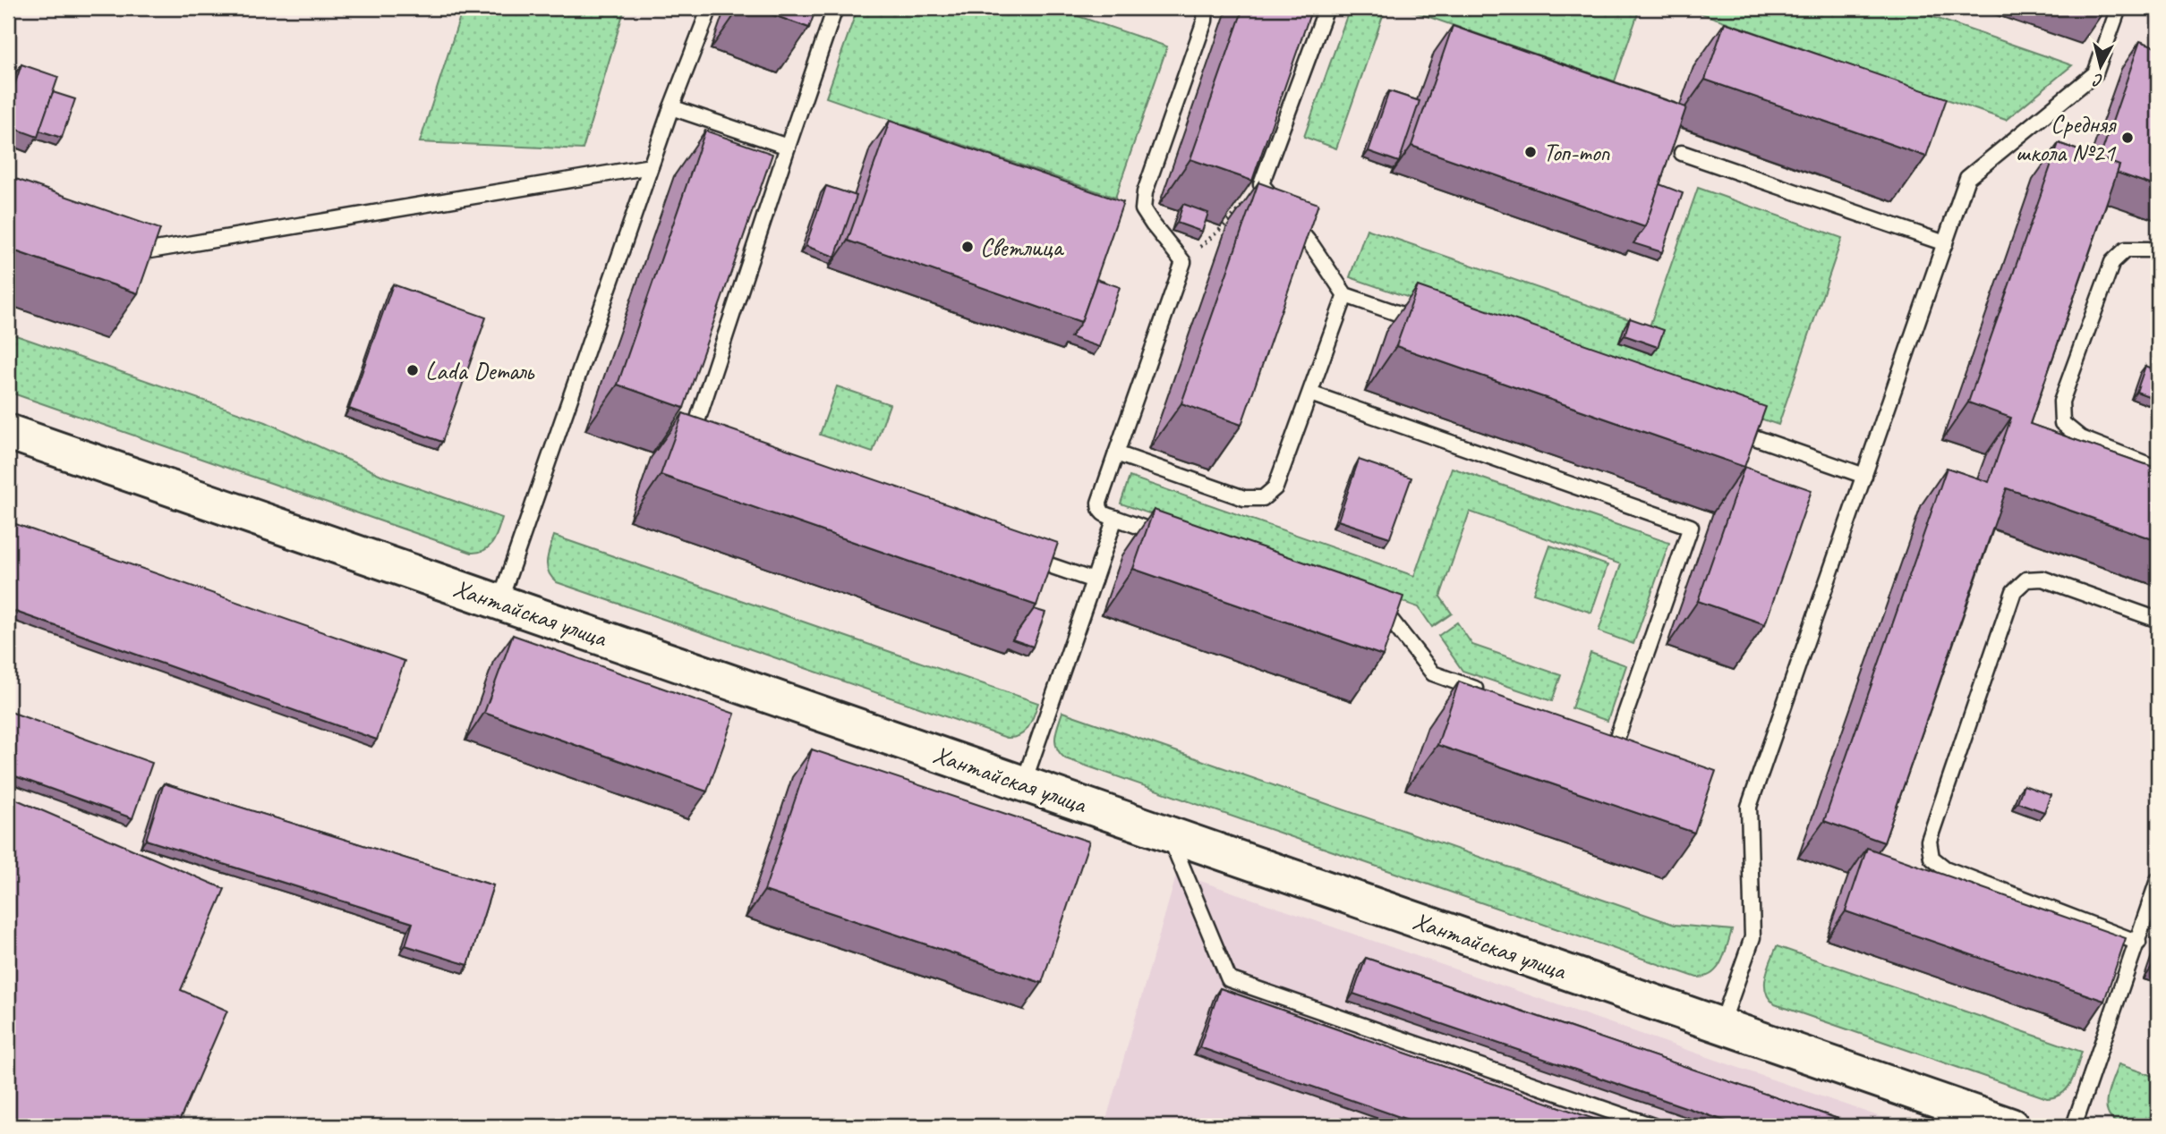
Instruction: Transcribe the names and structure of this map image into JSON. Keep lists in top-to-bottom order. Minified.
{"streets":{"street":["Хантайская улица"]},"places":["Средняя школа №21","Топ-топ","Светлица","Lada Dеталь"],"north":"bottom"}
